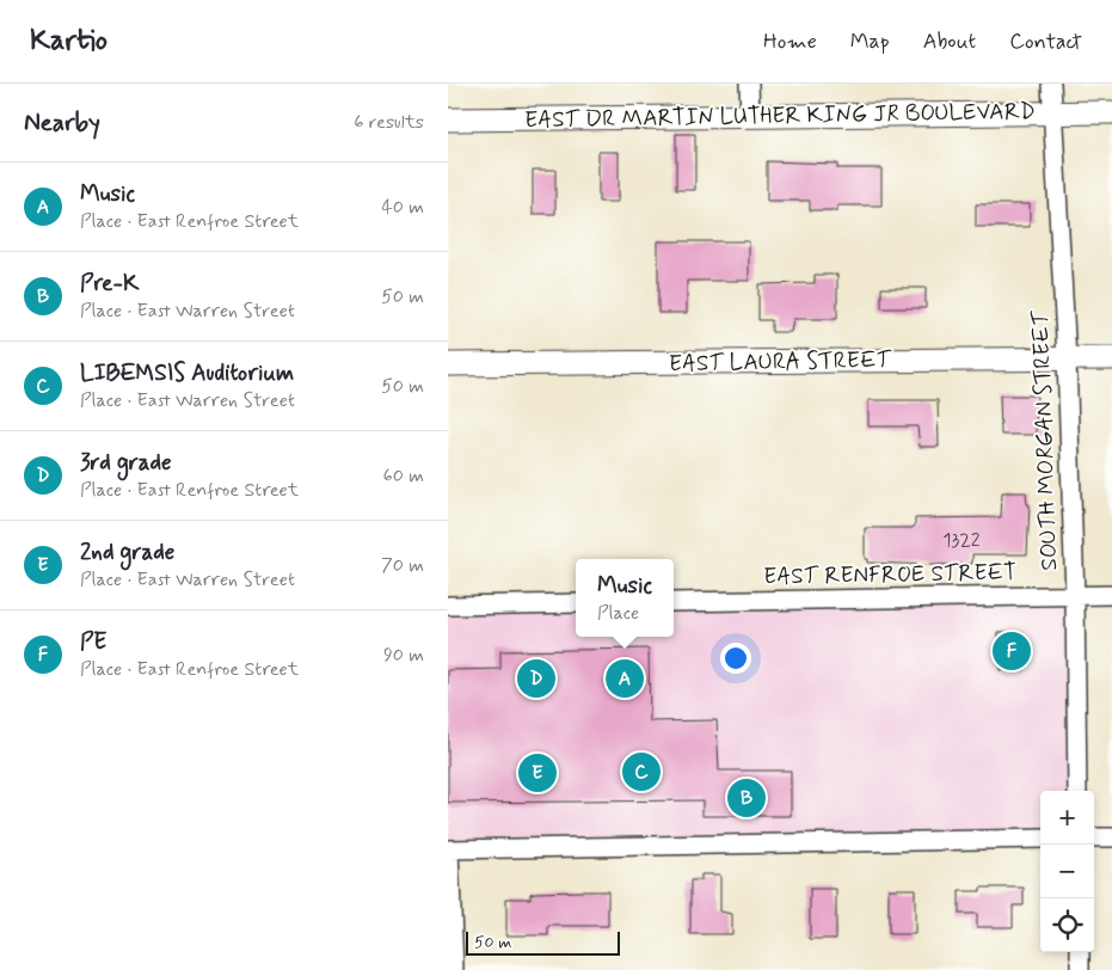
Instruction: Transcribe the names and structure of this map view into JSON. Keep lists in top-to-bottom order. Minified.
{"streets":{"street":["EAST DR MARTIN LUTHER KING JR BOULEVARD","EAST LAURA STREET","SOUTH MORGAN STREET","EAST RENFROE STREET"]},"crossings":[["EAST DR MARTIN LUTHER KING JR BOULEVARD","SOUTH MORGAN STREET"],["EAST LAURA STREET","SOUTH MORGAN STREET"],["SOUTH MORGAN STREET","EAST RENFROE STREET"]],"house_numbers":["1322"],"scale_bar":"50 m","page":{"header":"Kartio","nav":["Home","Map","About","Contact"],"heading":["Nearby","6 results"],"list":[{"mark":"A","name":"Music","note":"Place · East Renfroe Street","value":"40 m"},{"mark":"B","name":"Pre-K","note":"Place · East Warren Street","value":"50 m"},{"mark":"C","name":"LIBEMSIS Auditorium","note":"Place · East Warren Street","value":"50 m"},{"mark":"D","name":"3rd grade","note":"Place · East Renfroe Street","value":"60 m"},{"mark":"E","name":"2nd grade","note":"Place · East Warren Street","value":"70 m"},{"mark":"F","name":"PE","note":"Place · East Renfroe Street","value":"90 m"}],"popup":["Music","Place"],"pins":["F","A","D","C","E","B"],"map_buttons":["+","−"],"scale":"50 m"}}
